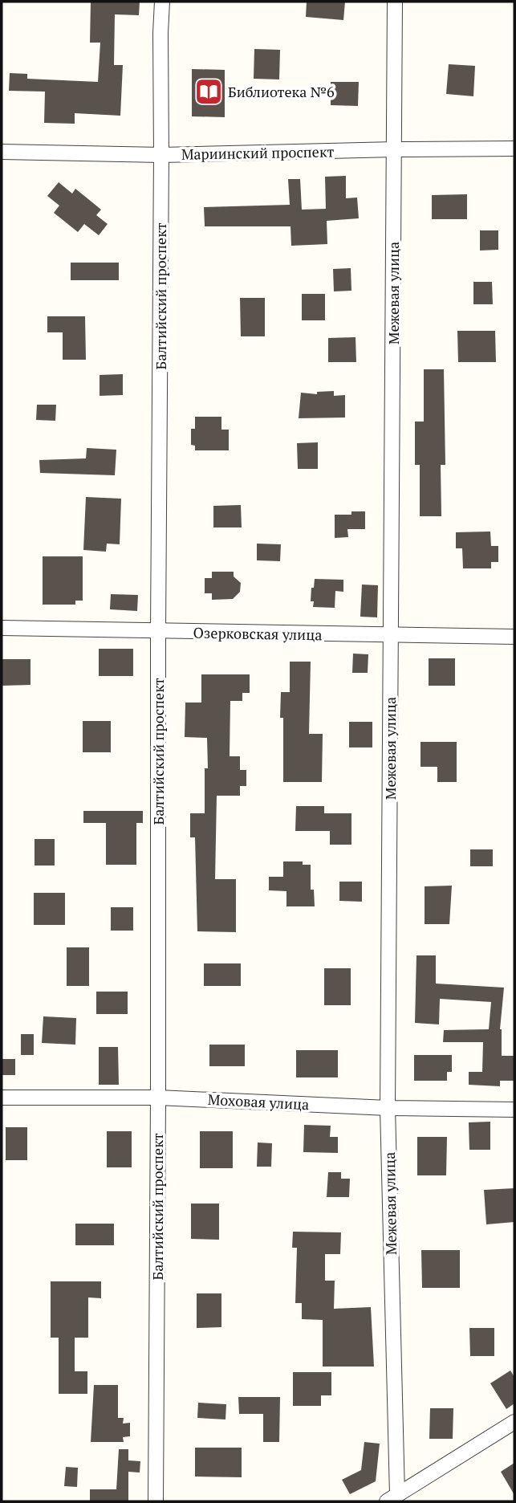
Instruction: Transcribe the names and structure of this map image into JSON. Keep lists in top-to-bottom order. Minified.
{"streets":{"street":["Мариинский проспект","Межевая улица","Балтийский проспект","Озерковская улица","Моховая улица"]},"crossings":[["Мариинский проспект","Межевая улица"],["Мариинский проспект","Балтийский проспект"],["Межевая улица","Озерковская улица"],["Межевая улица","Моховая улица"],["Балтийский проспект","Озерковская улица"],["Балтийский проспект","Моховая улица"]],"places":{"library":["Библиотека №6"]}}
